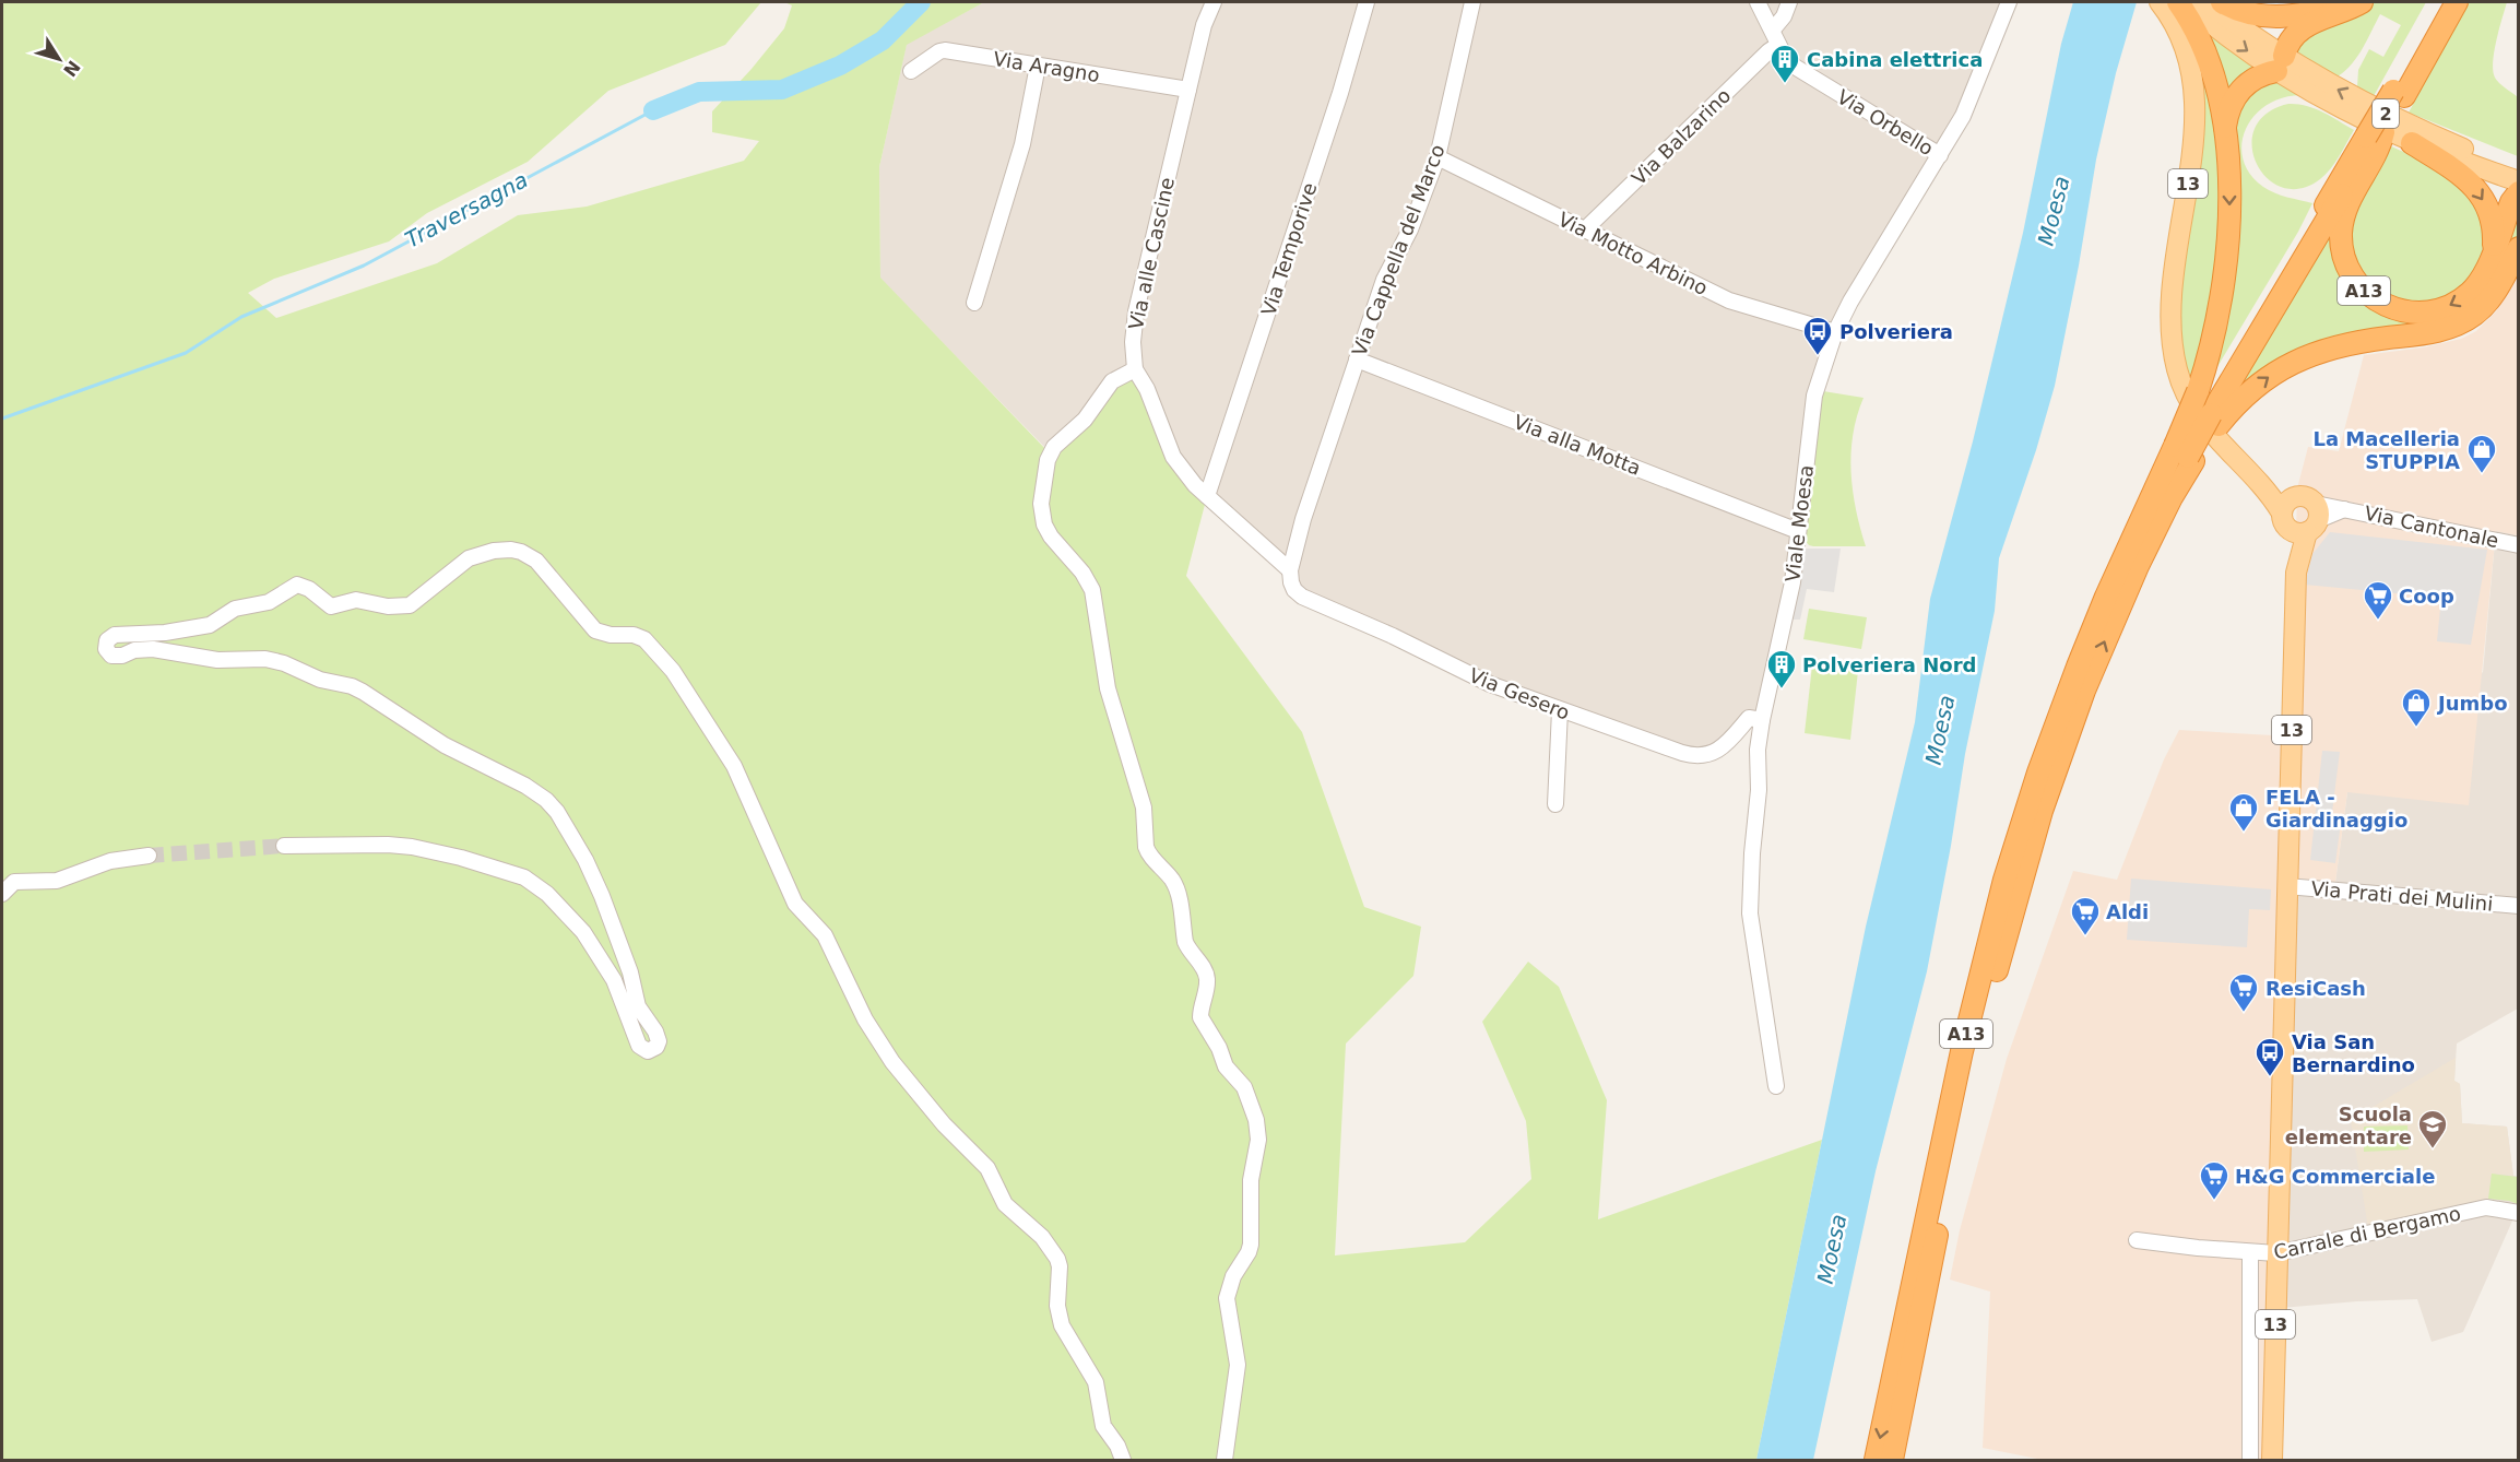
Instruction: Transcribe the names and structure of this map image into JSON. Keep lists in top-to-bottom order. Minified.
{"streets":{"highway":["A13"],"main road":["2","13"],"street":["Via Aragno","Via Orbello","Via Balzarino","Via Temporive","Via Cappella del Marco","Via alle Cascine","Via Motto Arbino","Via alla Motta","Viale Moesa","Via Cantonale","Via Gesero","Via Prati dei Mulini","Carrale di Bergamo"]},"crossings":[["Via Aragno","Via alle Cascine"],["2","A13"],["Via Orbello","Via Balzarino"],["Via Orbello","Viale Moesa"],["Via Balzarino","Via Motto Arbino"],["13","Via Cantonale"],["13","Via Prati dei Mulini"],["13","Carrale di Bergamo"],["Via Temporive","Via alle Cascine"],["Via Cappella del Marco","Via alle Cascine"],["Via Cappella del Marco","Via Motto Arbino"],["Via Cappella del Marco","Via alla Motta"],["Via Cappella del Marco","Via Gesero"],["Via alle Cascine","Via Gesero"],["Via Motto Arbino","Viale Moesa"],["Via alla Motta","Viale Moesa"],["Viale Moesa","Via Gesero"]],"water":["Traversagna","Moesa"],"places":{"building":["Cabina elettrica","Polveriera Nord"],"bus stop":["Polveriera","Via San Bernardino"],"shop":["La Macelleria STUPPIA","Jumbo","FELA - Giardinaggio"],"supermarket":["Coop","Aldi","ResiCash","H&G Commerciale"],"school or university":["Scuola elementare"]},"north":"bottom right"}
